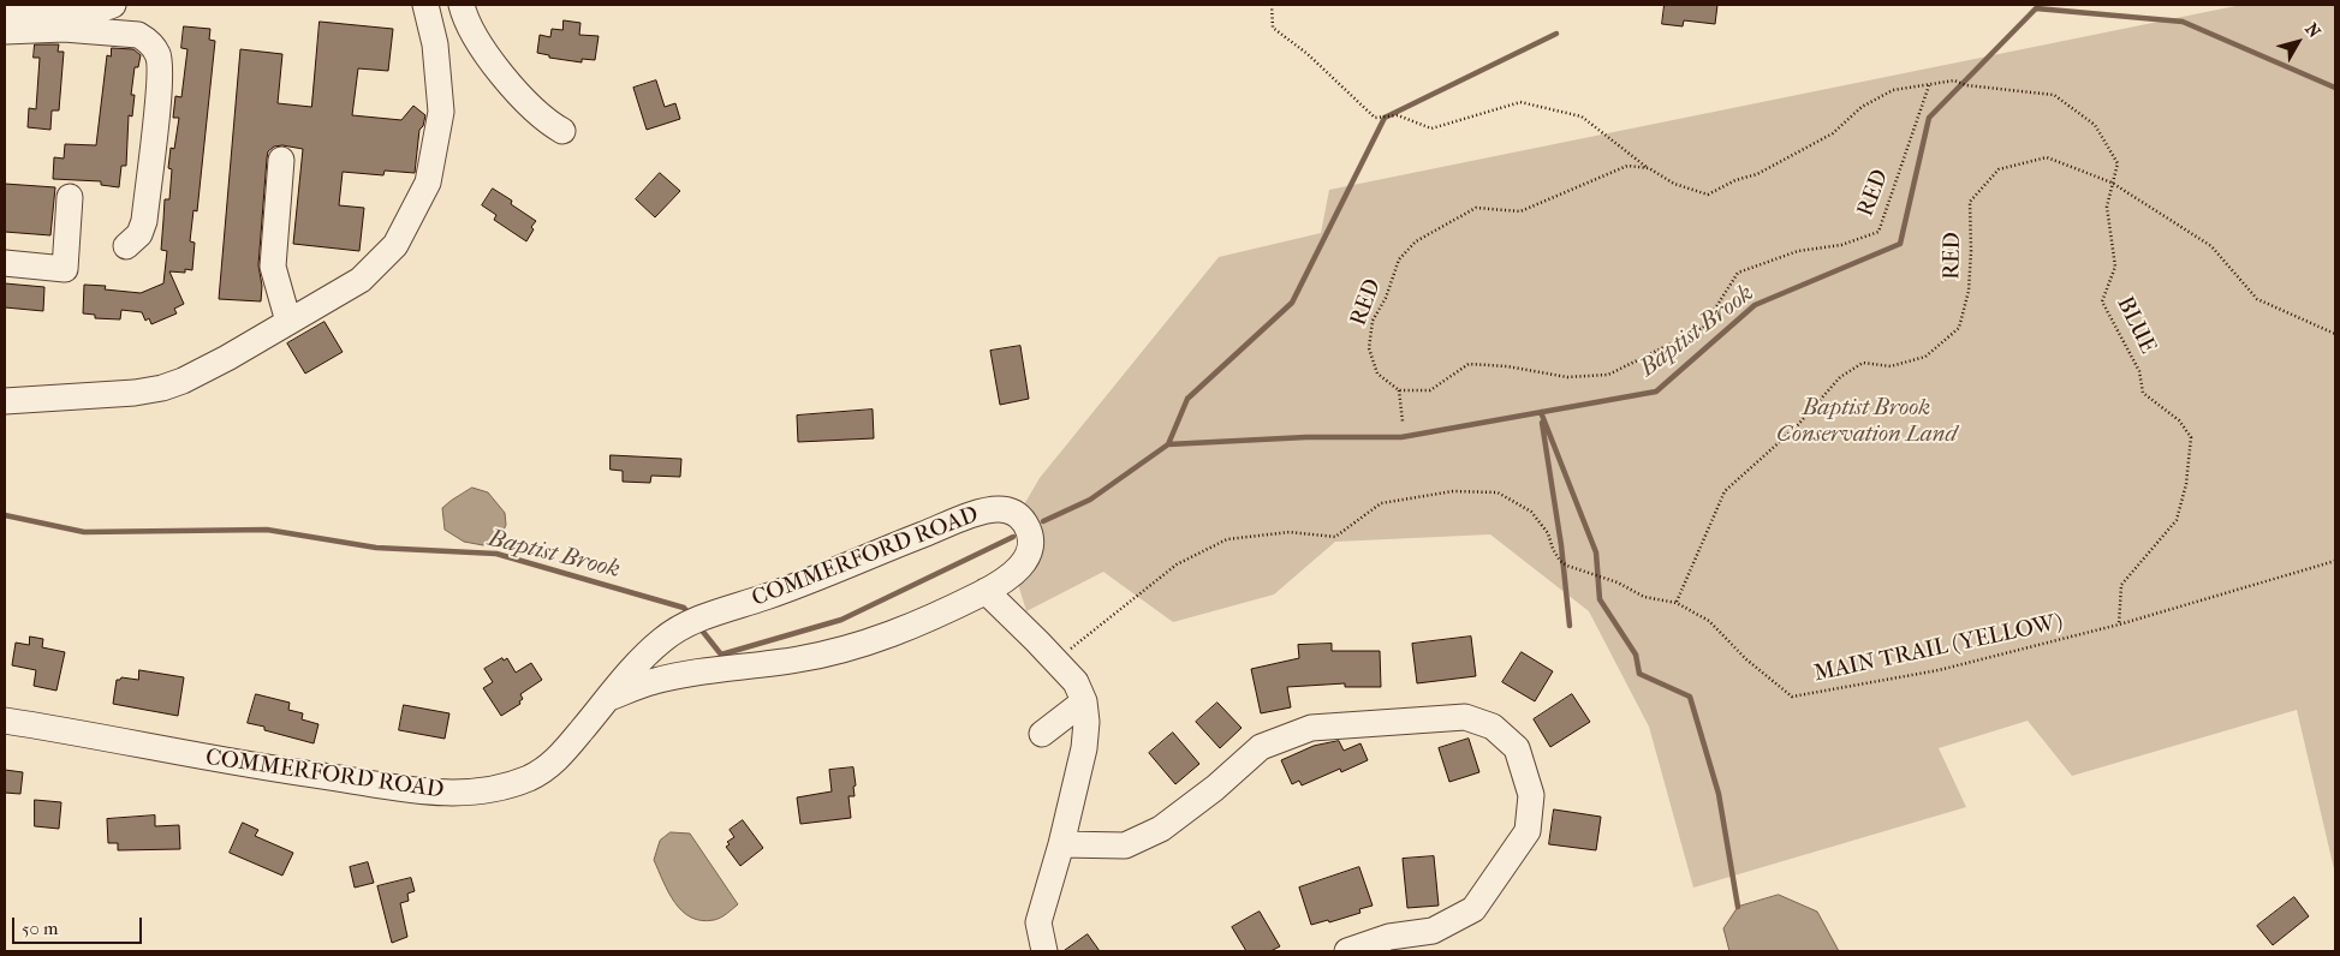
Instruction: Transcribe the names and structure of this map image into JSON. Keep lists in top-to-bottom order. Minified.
{"streets":{"street":["COMMERFORD ROAD"],"path":["RED","BLUE","MAIN TRAIL (YELLOW)"]},"crossings":[["RED","BLUE"],["RED","MAIN TRAIL (YELLOW)"],["BLUE","MAIN TRAIL (YELLOW)"]],"water":["Baptist Brook"],"parks":["Baptist Brook Conservation Land"],"scale_bar":"50 m","north":"top right"}
